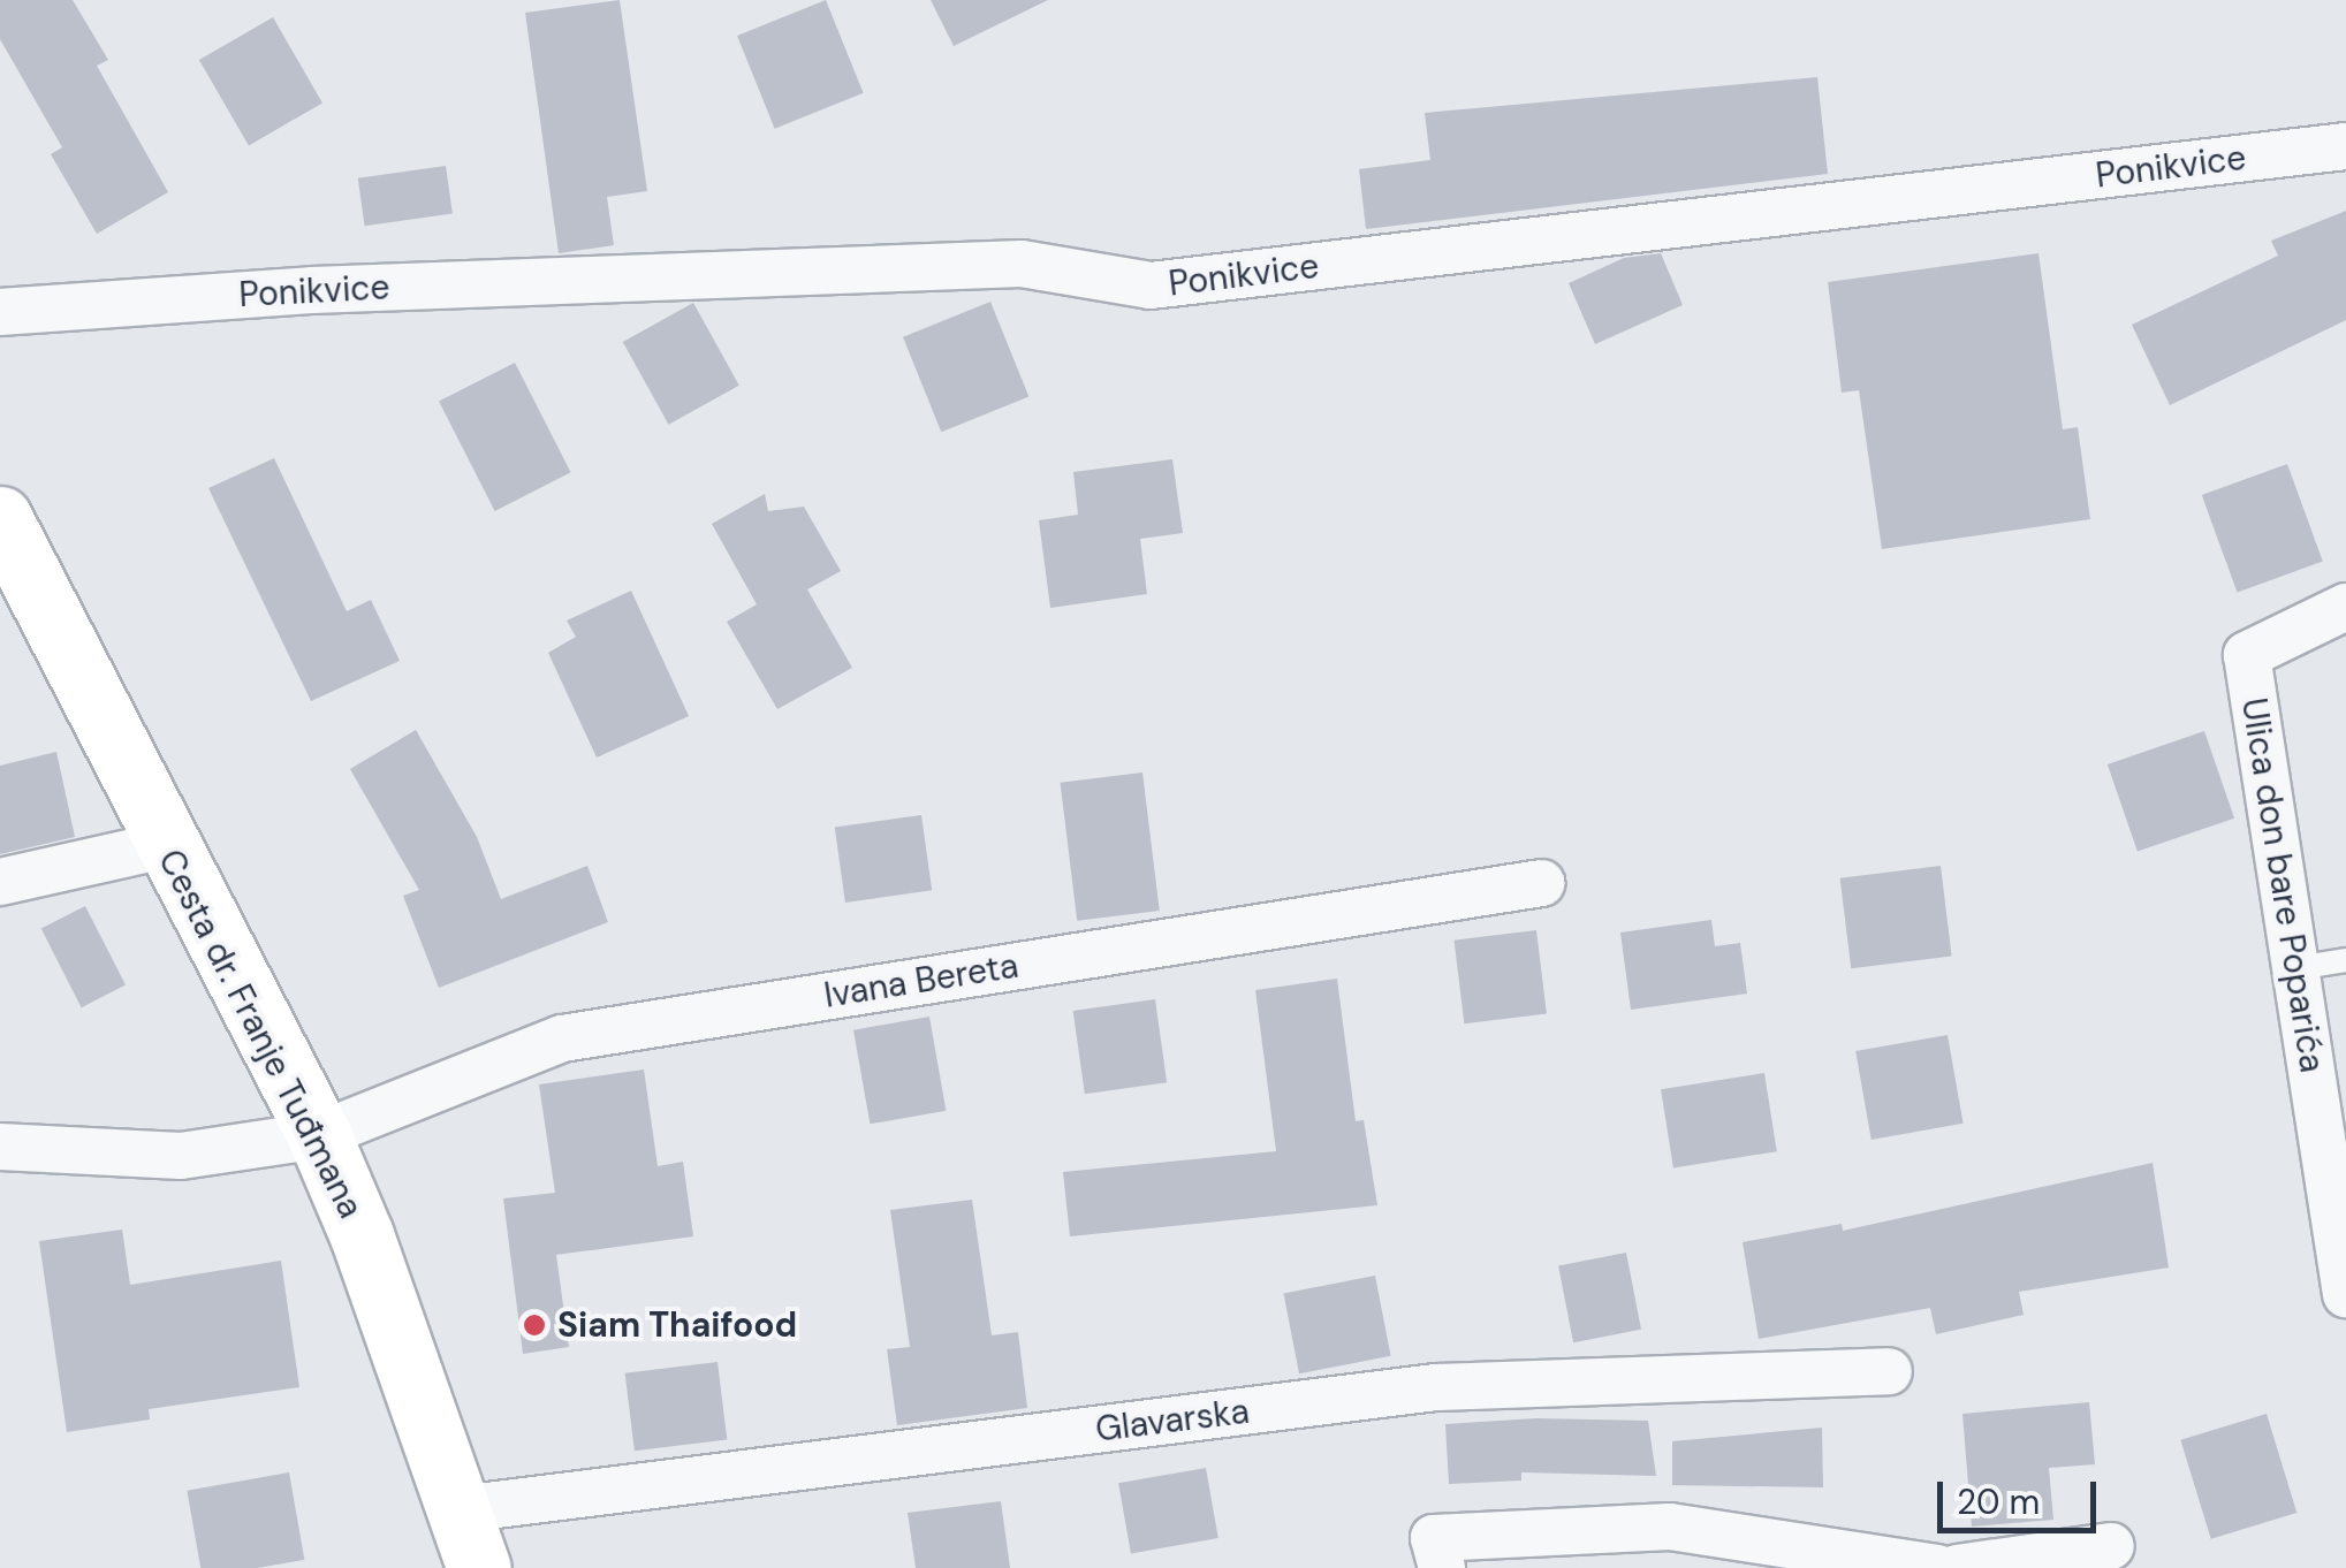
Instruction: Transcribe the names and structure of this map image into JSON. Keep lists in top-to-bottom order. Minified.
{"streets":{"main road":["Cesta dr. Franje Tuđmana"],"street":["Ponikvice","Ulica don bare Poparića","Ivana Bereta","Glavarska"]},"crossings":[["Ivana Bereta","Cesta dr. Franje Tuđmana"],["Cesta dr. Franje Tuđmana","Glavarska"]],"places":["Siam Thaifood"],"scale_bar":"20 m"}
